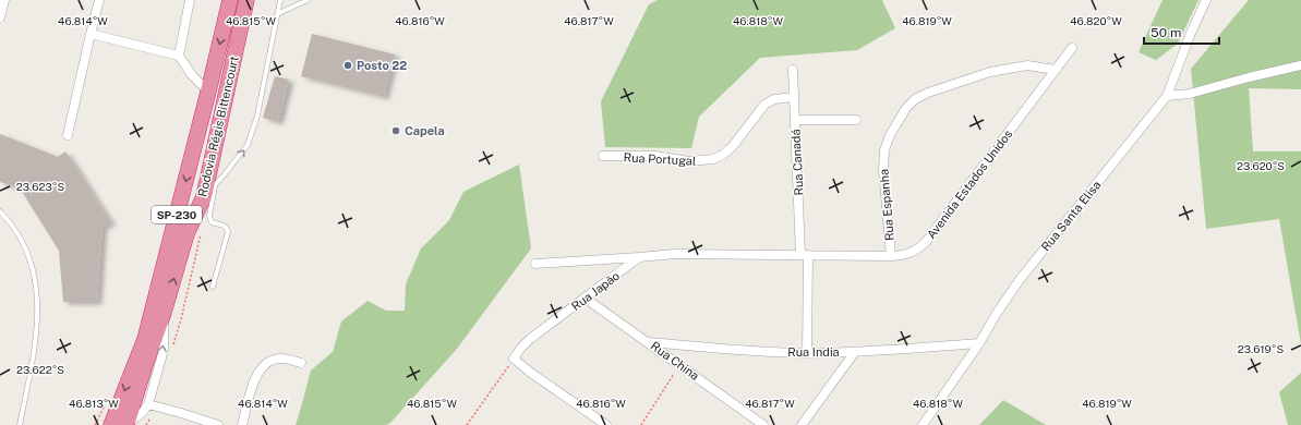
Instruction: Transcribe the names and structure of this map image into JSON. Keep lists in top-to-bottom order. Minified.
{"streets":{"highway":["Rodovia Régis Bittencourt","SP-230"],"street":["Rua Portugal","Rua Canadá","Avenida Estados Unidos","Rua Espanha","Rua Santa Elisa","Rua Japão","Rua India","Rua China"]},"crossings":[["Rua Portugal","Rua Canadá"],["Rua Canadá","Avenida Estados Unidos"],["Rua Canadá","Rua India"],["Avenida Estados Unidos","Rua Espanha"],["Avenida Estados Unidos","Rua Japão"],["Rua Santa Elisa","Rua India"],["Rua Japão","Rua China"],["Rua India","Rua China"]],"places":["Posto 22","Capela"],"scale_bar":"50 m","coordinates":["46.814°W","46.815°W","46.816°W","46.817°W","46.818°W","46.819°W","46.820°W","23.620°S","23.623°S","23.619°S","23.622°S","46.813°W"]}
